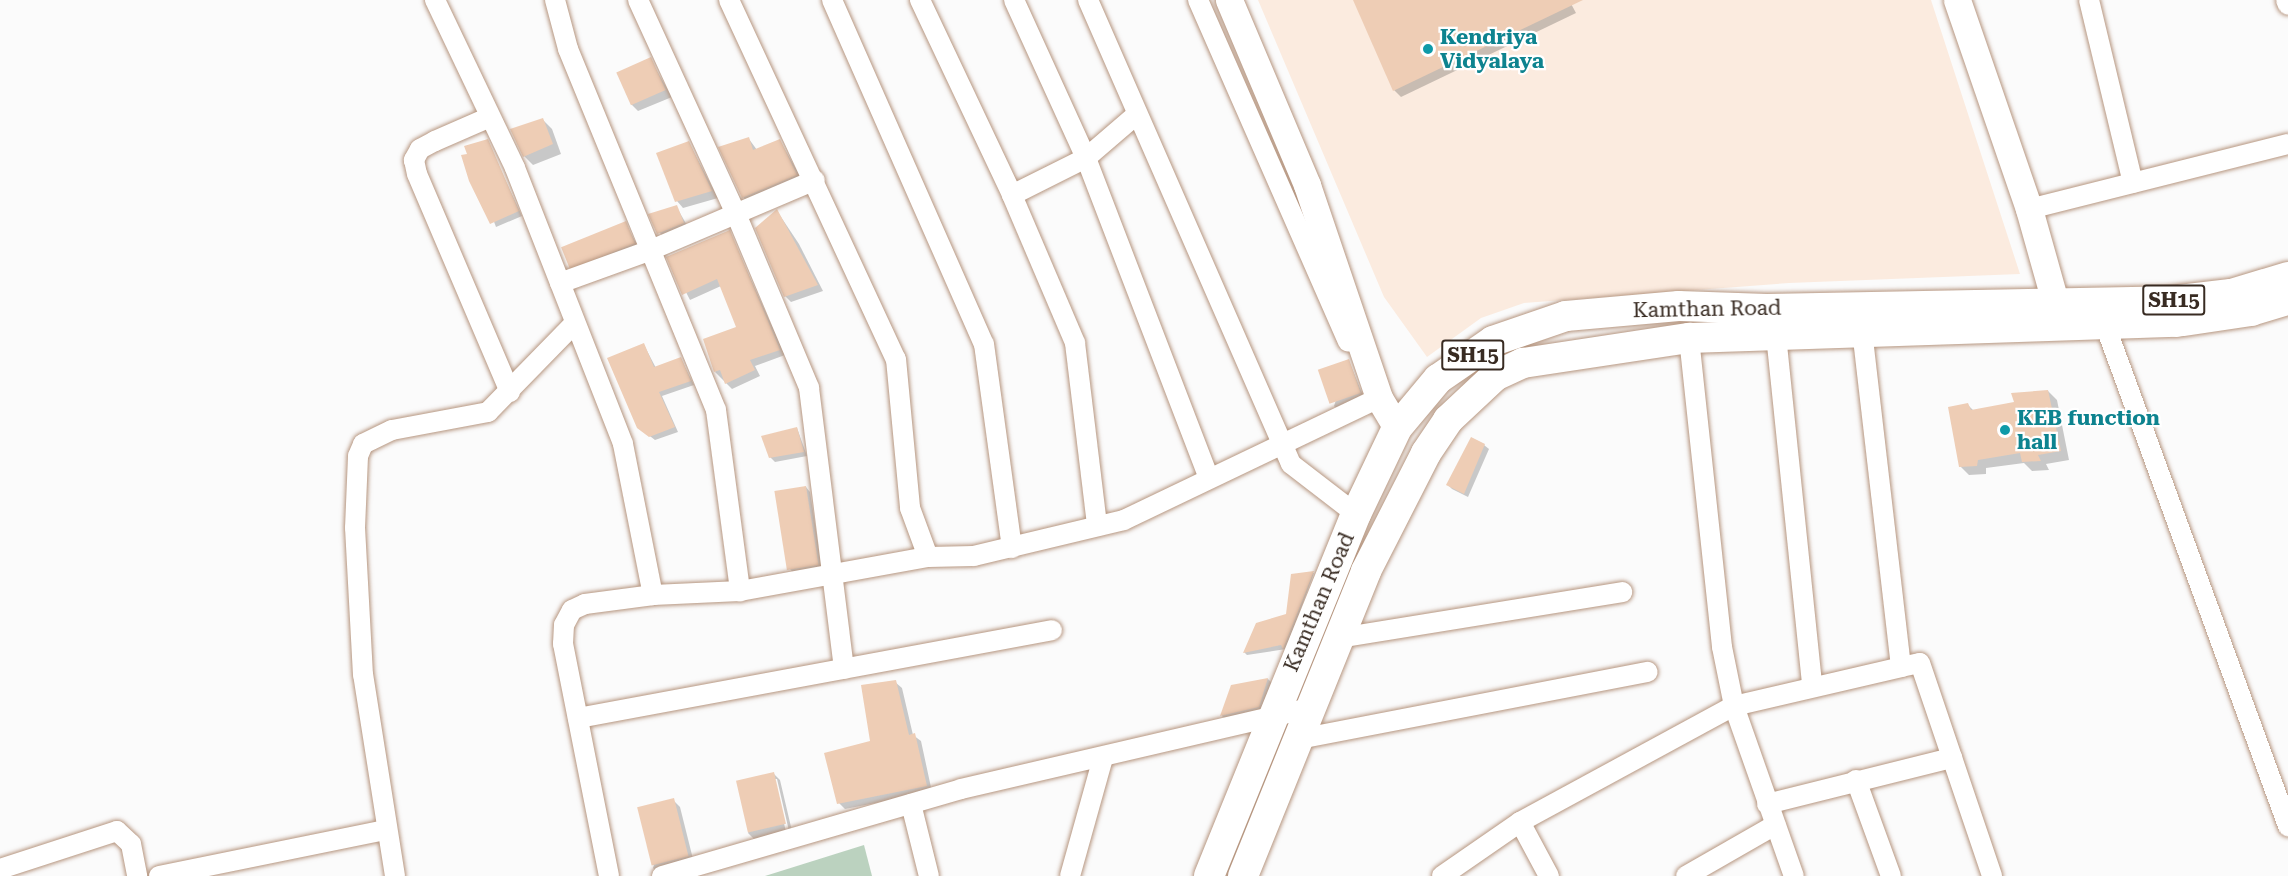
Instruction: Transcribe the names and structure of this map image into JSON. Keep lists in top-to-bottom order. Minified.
{"streets":{"main road":["SH15","Kamthan Road"]},"places":["Kendriya Vidyalaya","KEB function hall"]}
